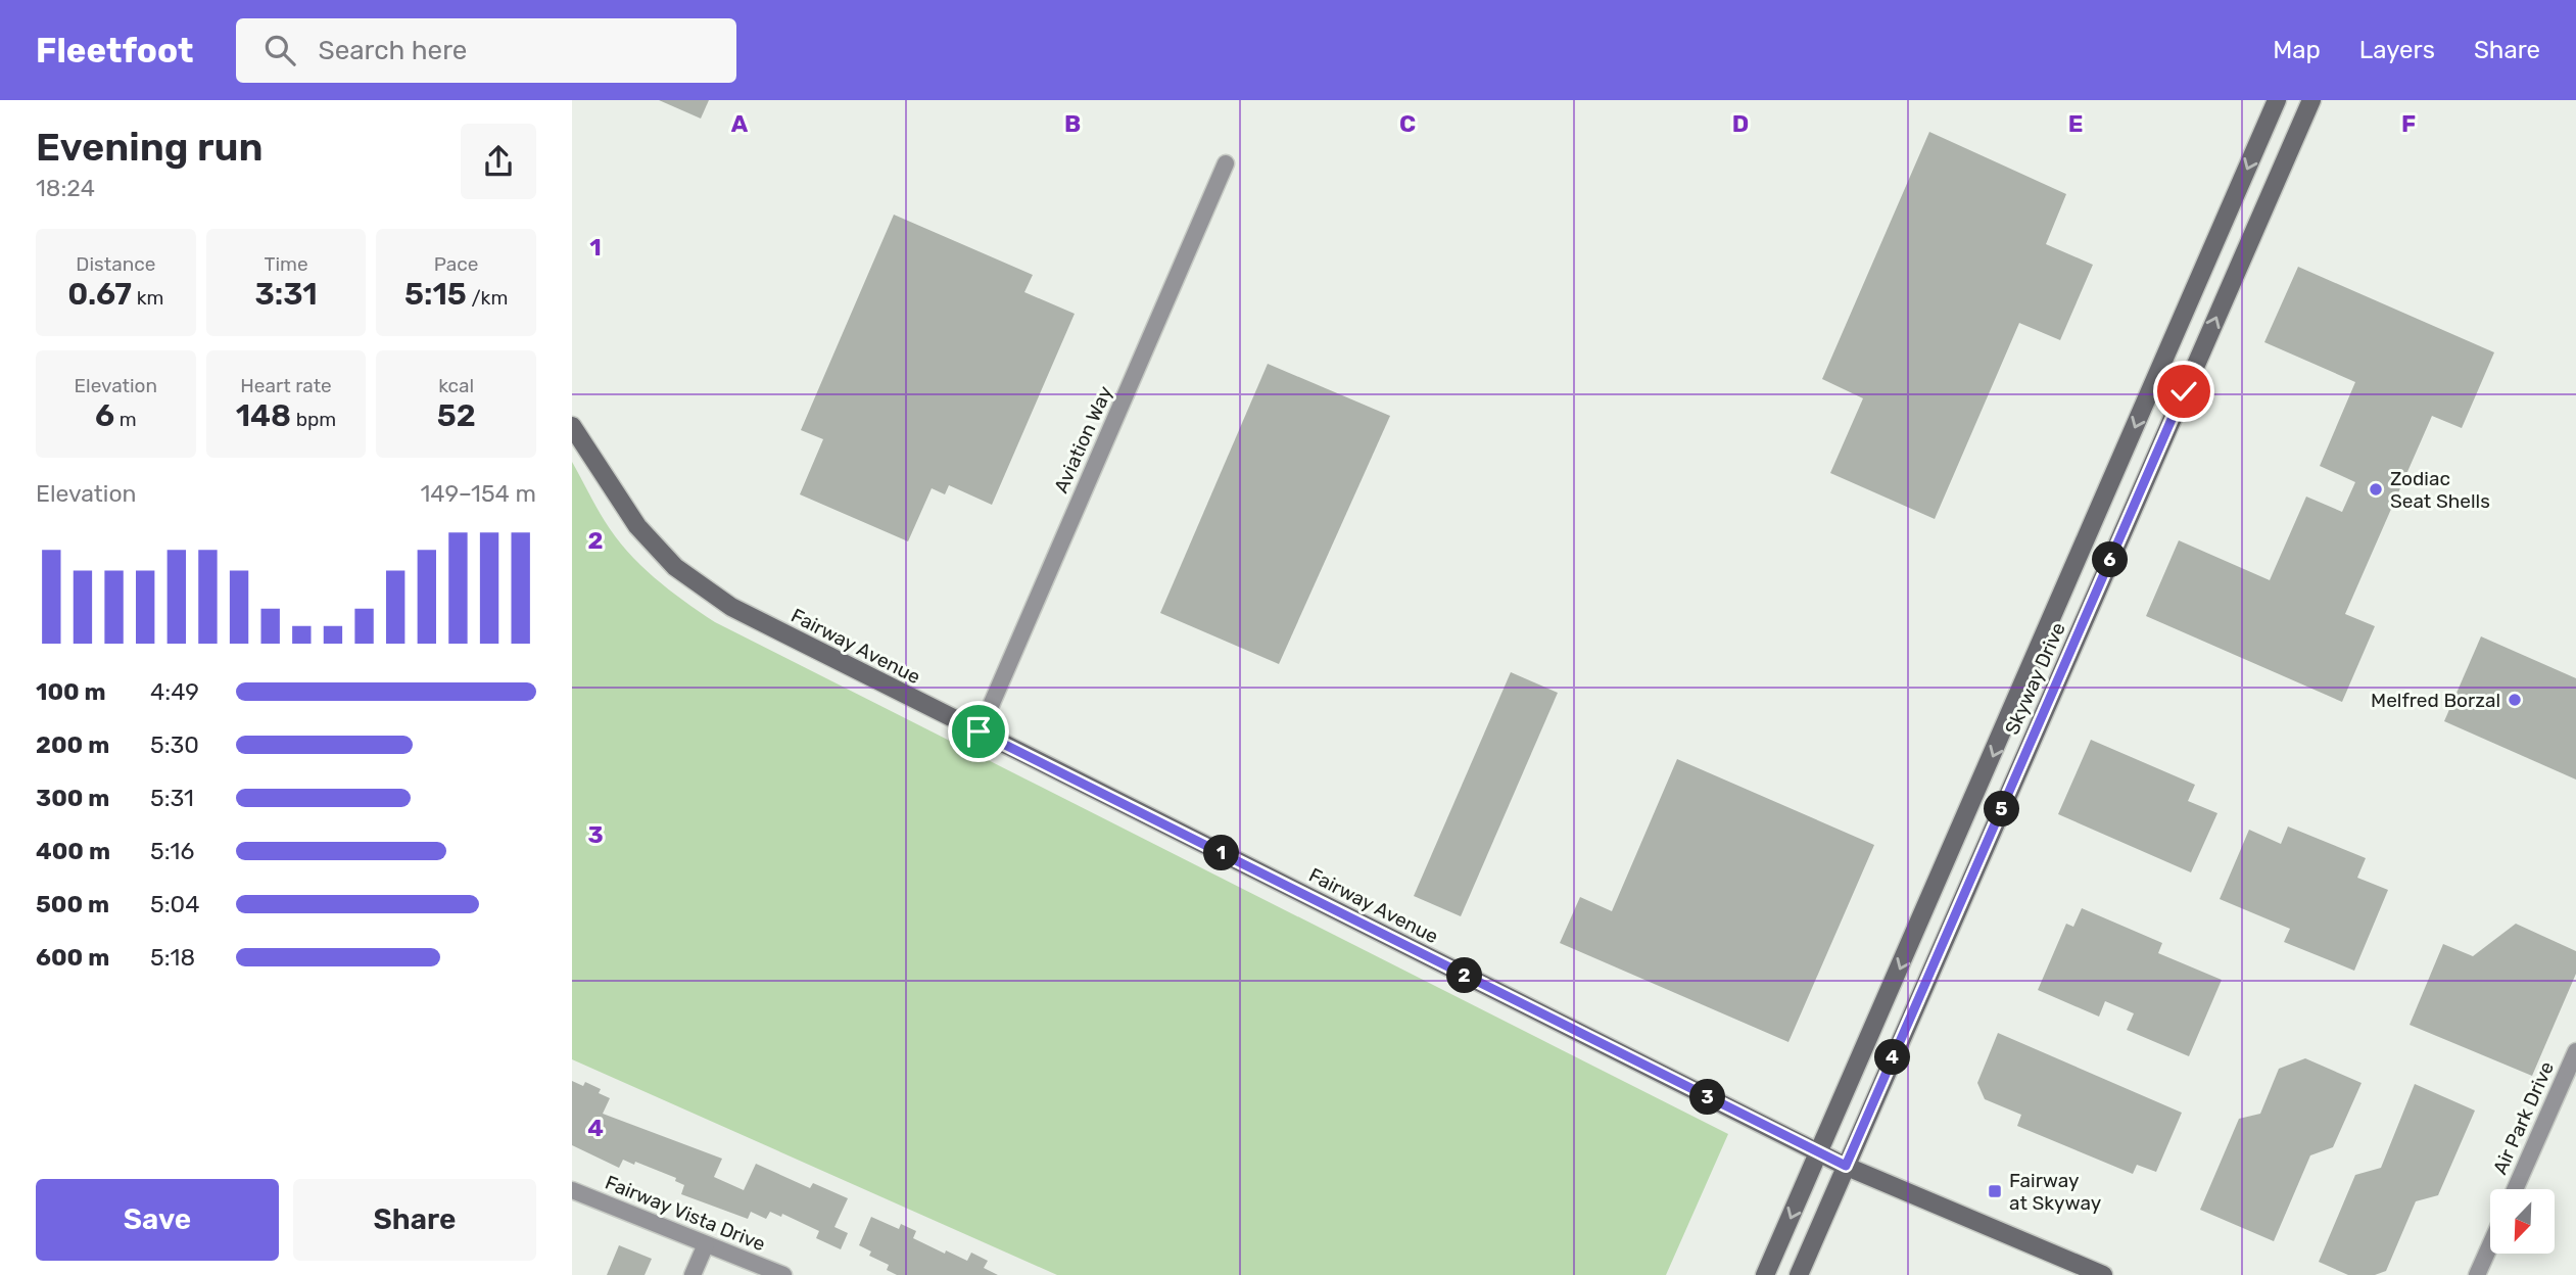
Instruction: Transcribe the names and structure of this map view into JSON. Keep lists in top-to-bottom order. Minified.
{"streets":{"main road":["Fairway Avenue","Skyway Drive"],"street":["Aviation Way","Air Park Drive","Fairway Vista Drive"]},"crossings":[["Aviation Way","Fairway Avenue"],["Fairway Avenue","Skyway Drive"]],"places":{"other":["Zodiac Seat Shells","Melfred Borzal"],"transit":["Fairway at Skyway"]},"north":"bottom left","page":{"header":"Fleetfoot","search":"Search here","nav":["Map","Layers","Share"],"heading":["Evening run","18:24"],"stats":[["Distance","0.67 km"],["Time","3:31"],["Pace","5:15 /km"],["Elevation","6 m"],["Heart rate","148 bpm"],["kcal","52"]],"chart":["Elevation","149–154 m"],"pins":["6","5","1","2","4","3"],"list":[{"name":"100 m","note":"4:49"},{"name":"200 m","note":"5:30"},{"name":"300 m","note":"5:31"},{"name":"400 m","note":"5:16"},{"name":"500 m","note":"5:04"},{"name":"600 m","note":"5:18"}],"buttons":["Save","Share"]},"grid":{"columns":["A","B","C","D","E","F"],"rows":["1","2","3","4"]}}
